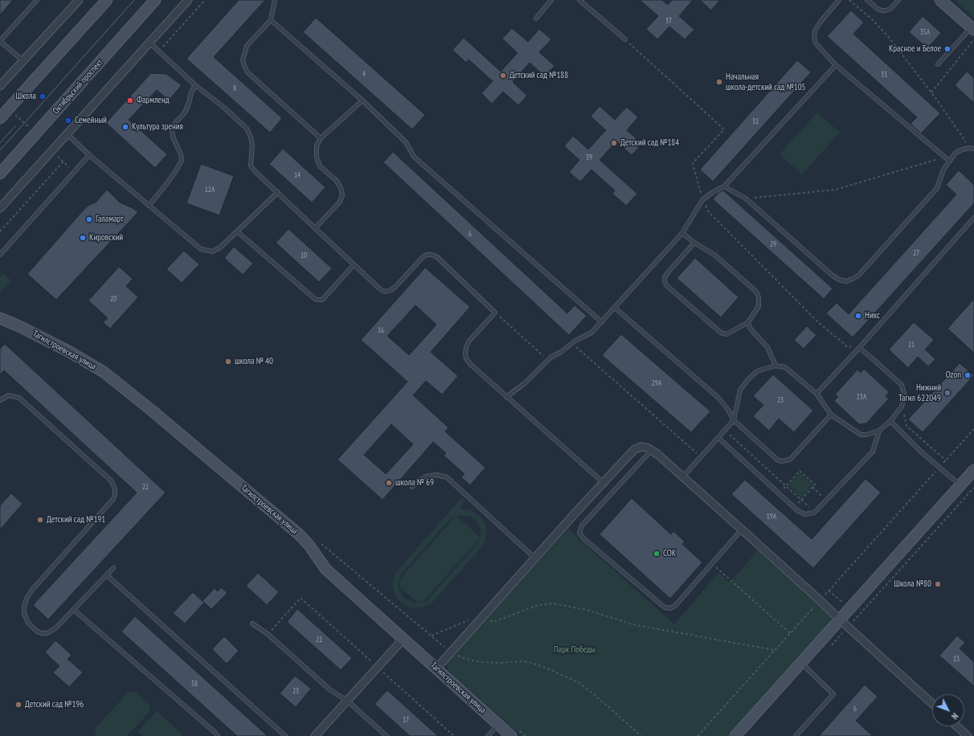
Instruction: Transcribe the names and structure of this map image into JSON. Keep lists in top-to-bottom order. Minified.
{"streets":{"street":["Октябрьский проспект","Тагилстроевская улица"]},"parks":["Парк Победы"],"places":["Красное и Белое","Детский сад №188","Начальная школа-детский сад №105","Школа","Фармленд","Семейный","Культура зрения","Детский сад №184","Галамарт","Кировский","Никс","школа № 40","Ozon","Нижний Тагил 622049","школа № 69","Детский сад №191","СОК","Школа №80","Детский сад №196"],"house_numbers":["37","35А","4","33","8","31","39","14","12А","6","29","27","10","20","16","21","29А","23А","23","22","19А","21","13","58","23","6","17"],"north":"bottom right"}
